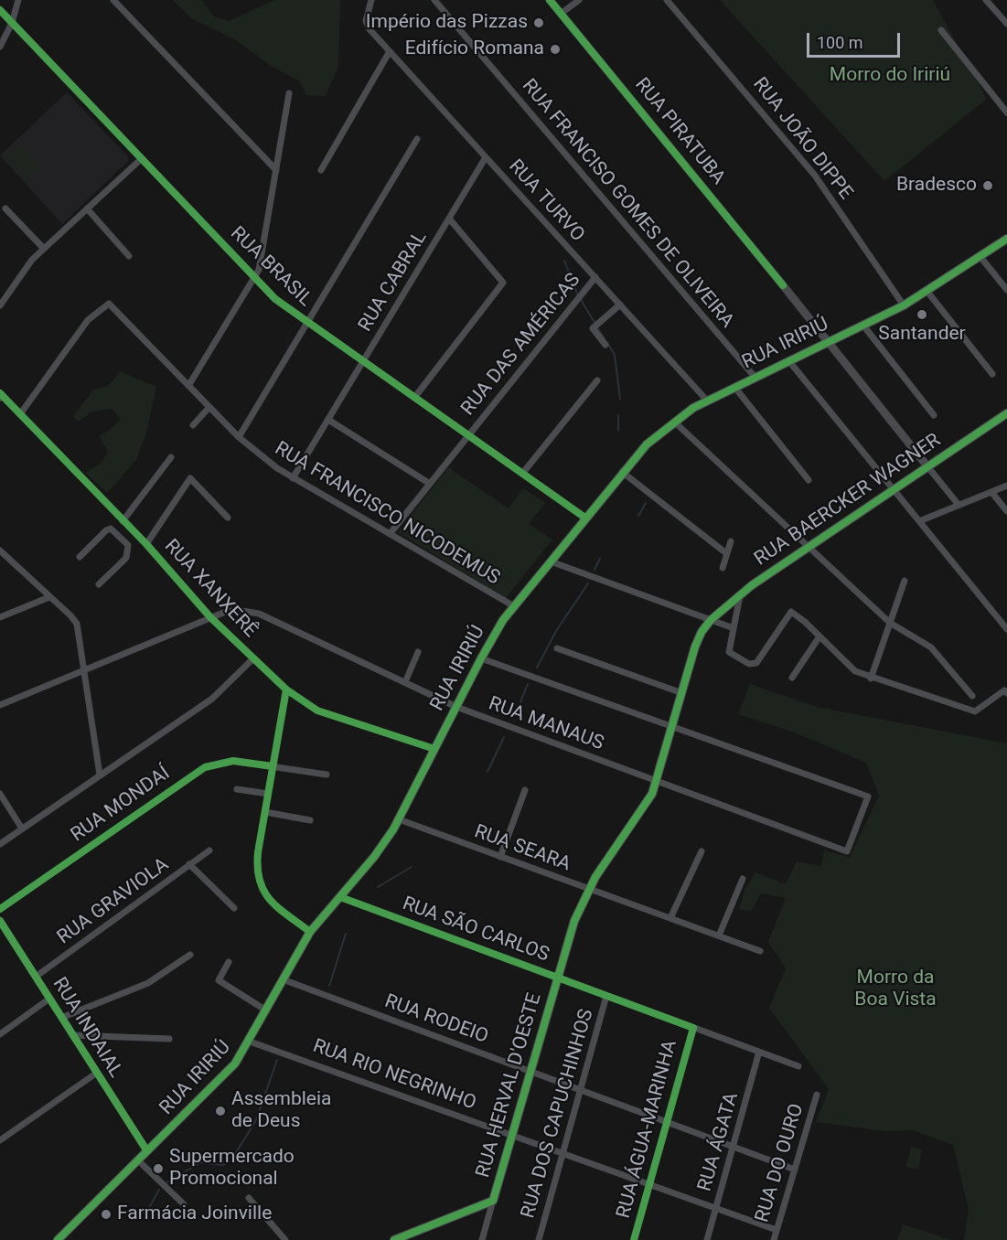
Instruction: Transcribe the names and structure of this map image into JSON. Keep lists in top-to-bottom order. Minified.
{"streets":{"main road":["RUA PIRATUBA","RUA IRIRIÚ","RUA BAERCKER WAGNER","RUA HERVAL D'OESTE"],"street":["RUA JOÃO DIPPE","RUA TURVO","RUA FRANCISO GOMES DE OLIVEIRA","RUA BRASIL","RUA CABRAL","RUA DAS AMÉRICAS","RUA FRANCISCO NICODEMUS","RUA XANXERÊ","RUA MANAUS","RUA MONDAÍ","RUA SEARA","RUA GRAVIOLA","RUA SÃO CARLOS","RUA RODEIO","RUA INDAIAL","RUA RIO NEGRINHO","RUA DOS CAPUCHINHOS","RUA ÁGUA-MARINHA","RUA ÁGATA","RUA DO OURO"]},"crossings":[["RUA PIRATUBA","RUA IRIRIÚ"],["RUA PIRATUBA","RUA BAERCKER WAGNER"],["RUA JOÃO DIPPE","RUA IRIRIÚ"],["RUA TURVO","RUA CABRAL"],["RUA TURVO","RUA IRIRIÚ"],["RUA TURVO","RUA DAS AMÉRICAS"],["RUA FRANCISO GOMES DE OLIVEIRA","RUA IRIRIÚ"],["RUA BRASIL","RUA CABRAL"],["RUA BRASIL","RUA IRIRIÚ"],["RUA BRASIL","RUA DAS AMÉRICAS"],["RUA CABRAL","RUA FRANCISCO NICODEMUS"],["RUA IRIRIÚ","RUA FRANCISCO NICODEMUS"],["RUA IRIRIÚ","RUA XANXERÊ"],["RUA IRIRIÚ","RUA MANAUS"],["RUA IRIRIÚ","RUA SEARA"],["RUA IRIRIÚ","RUA SÃO CARLOS"],["RUA IRIRIÚ","RUA RODEIO"],["RUA IRIRIÚ","RUA INDAIAL"],["RUA IRIRIÚ","RUA RIO NEGRINHO"],["RUA DAS AMÉRICAS","RUA FRANCISCO NICODEMUS"],["RUA BAERCKER WAGNER","RUA HERVAL D'OESTE"],["RUA FRANCISCO NICODEMUS","RUA XANXERÊ"],["RUA XANXERÊ","RUA MANAUS"],["RUA MANAUS","RUA HERVAL D'OESTE"],["RUA SEARA","RUA HERVAL D'OESTE"],["RUA GRAVIOLA","RUA INDAIAL"],["RUA SÃO CARLOS","RUA HERVAL D'OESTE"],["RUA SÃO CARLOS","RUA DOS CAPUCHINHOS"],["RUA SÃO CARLOS","RUA ÁGUA-MARINHA"],["RUA SÃO CARLOS","RUA ÁGATA"],["RUA RODEIO","RUA HERVAL D'OESTE"],["RUA RODEIO","RUA DOS CAPUCHINHOS"],["RUA RODEIO","RUA ÁGUA-MARINHA"],["RUA RODEIO","RUA ÁGATA"],["RUA RODEIO","RUA DO OURO"],["RUA RIO NEGRINHO","RUA HERVAL D'OESTE"],["RUA RIO NEGRINHO","RUA DOS CAPUCHINHOS"],["RUA RIO NEGRINHO","RUA ÁGUA-MARINHA"],["RUA RIO NEGRINHO","RUA ÁGATA"],["RUA RIO NEGRINHO","RUA DO OURO"]],"parks":["Morro do Iririú","Morro da Boa Vista"],"places":["Império das Pizzas","Edifício Romana","Bradesco","Santander","Assembleia de Deus","Supermercado Promocional","Farmácia Joinville"],"scale_bar":"100 m"}
